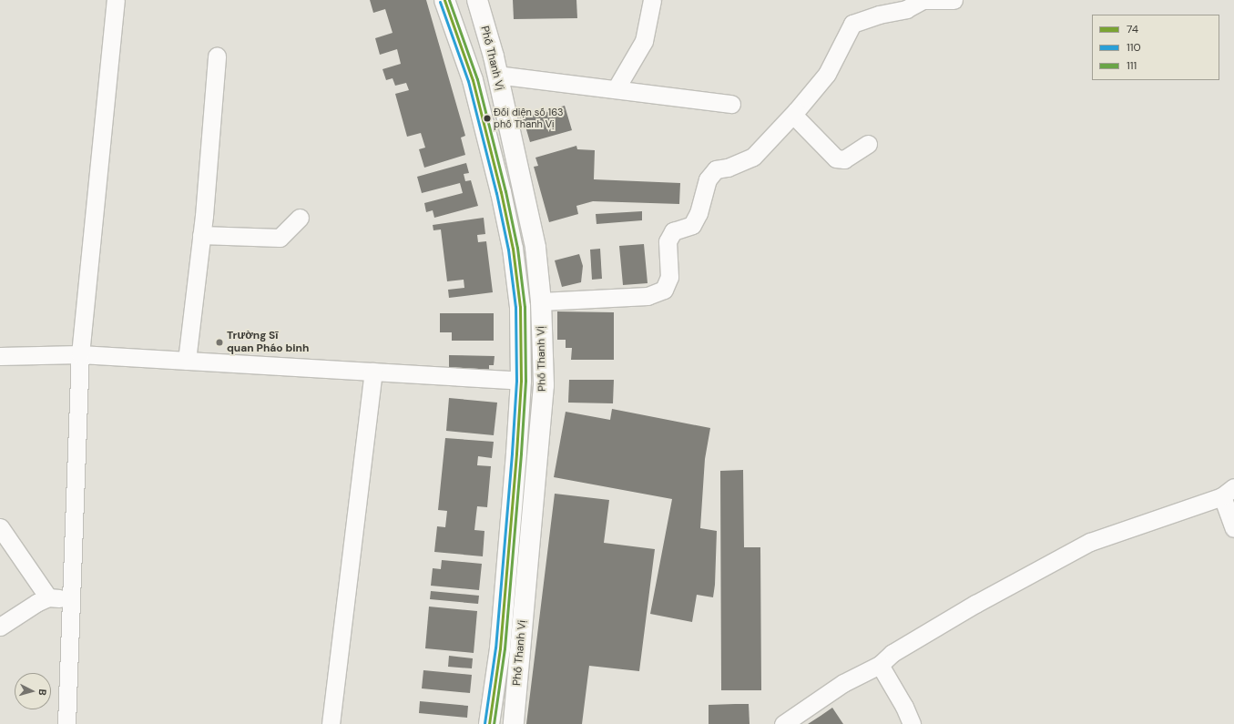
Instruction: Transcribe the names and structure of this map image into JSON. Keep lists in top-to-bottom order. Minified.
{"streets":{"main road":["Phố Thanh Vị"]},"places":["Đối diện số 163 phố Thanh Vị","Trường Sĩ quan Pháo binh"],"lines":["transit line 74","transit line 111","transit line 110"],"legend":["74","110","111"],"north":"right"}
